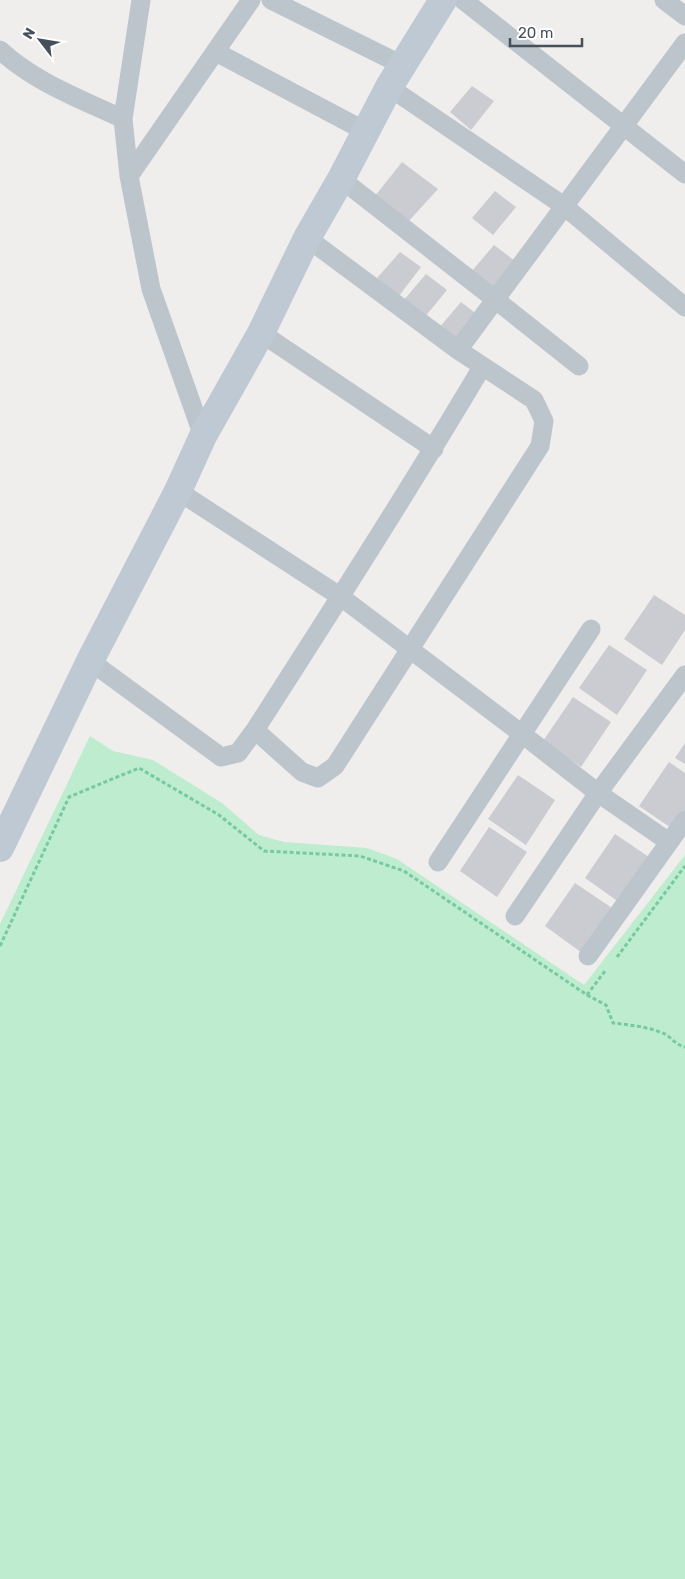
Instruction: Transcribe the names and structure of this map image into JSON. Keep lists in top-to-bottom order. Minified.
{"scale_bar":"20 m","north":"top left"}
